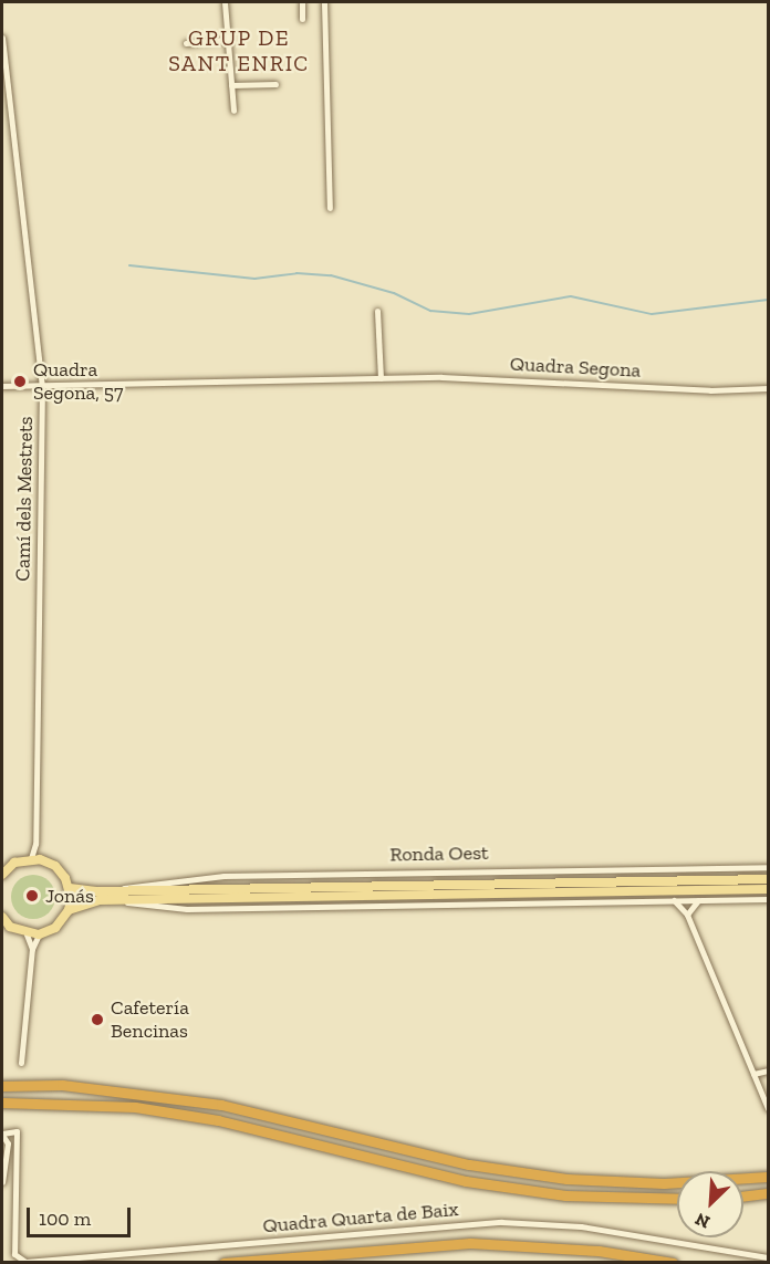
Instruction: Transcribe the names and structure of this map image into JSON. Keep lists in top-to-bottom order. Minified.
{"streets":{"main road":["Ronda Oest"],"street":["Quadra Segona","Camí dels Mestrets","Quadra Quarta de Baix"]},"crossings":[["Quadra Segona","Camí dels Mestrets"]],"districts":["GRUP DE SANT ENRIC"],"places":["Quadra Segona, 57","Jonás","Cafetería Bencinas"],"scale_bar":"100 m","north":"bottom left"}
